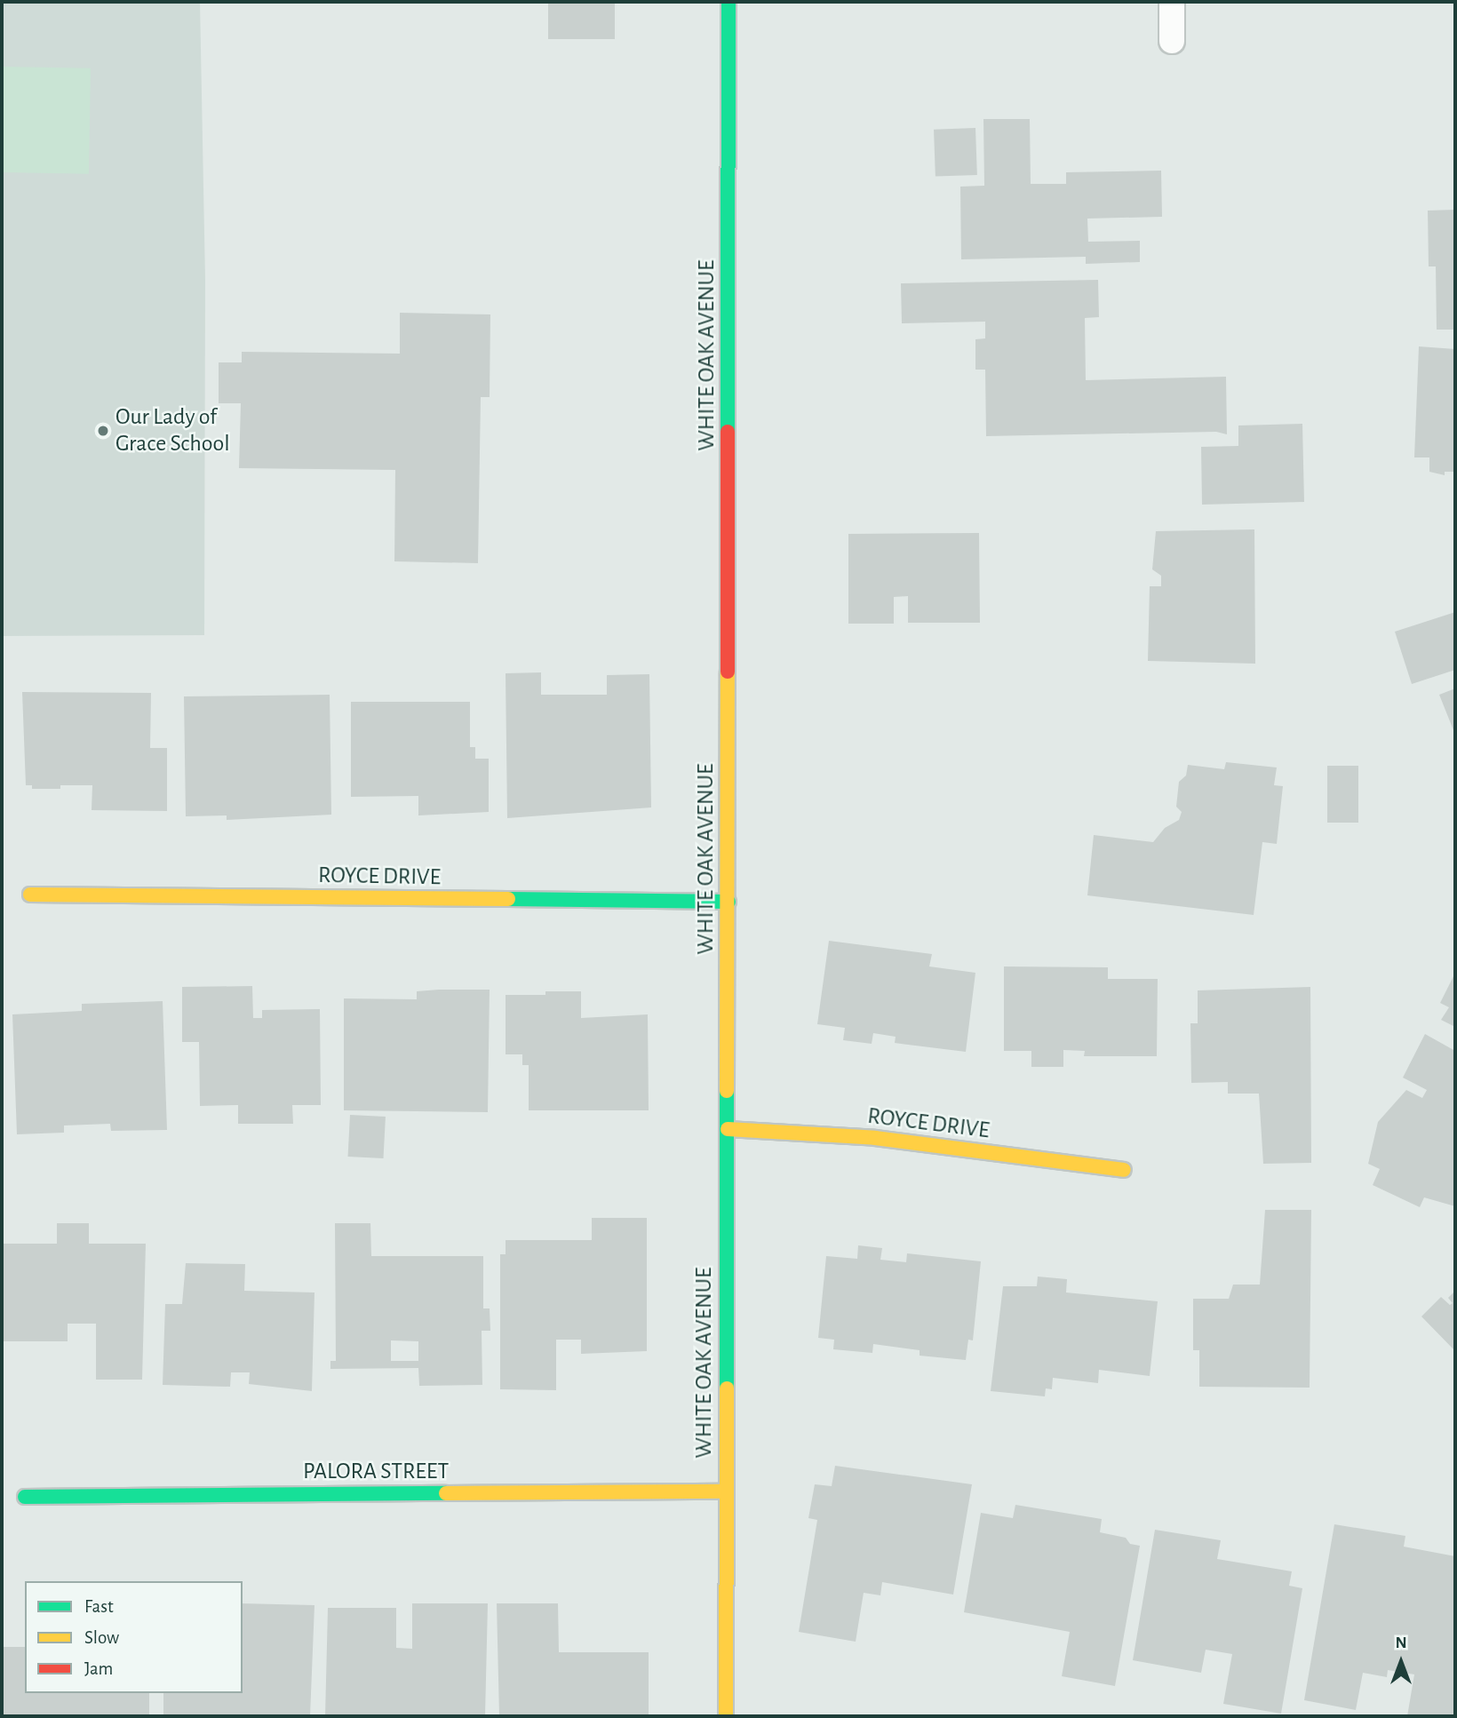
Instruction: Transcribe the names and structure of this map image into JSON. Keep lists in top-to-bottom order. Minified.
{"streets":{"street":["WHITE OAK AVENUE","ROYCE DRIVE","PALORA STREET"]},"crossings":[["WHITE OAK AVENUE","ROYCE DRIVE"],["WHITE OAK AVENUE","PALORA STREET"]],"places":["Our Lady of Grace School"],"legend":["Fast","Slow","Jam"],"north":"top"}
